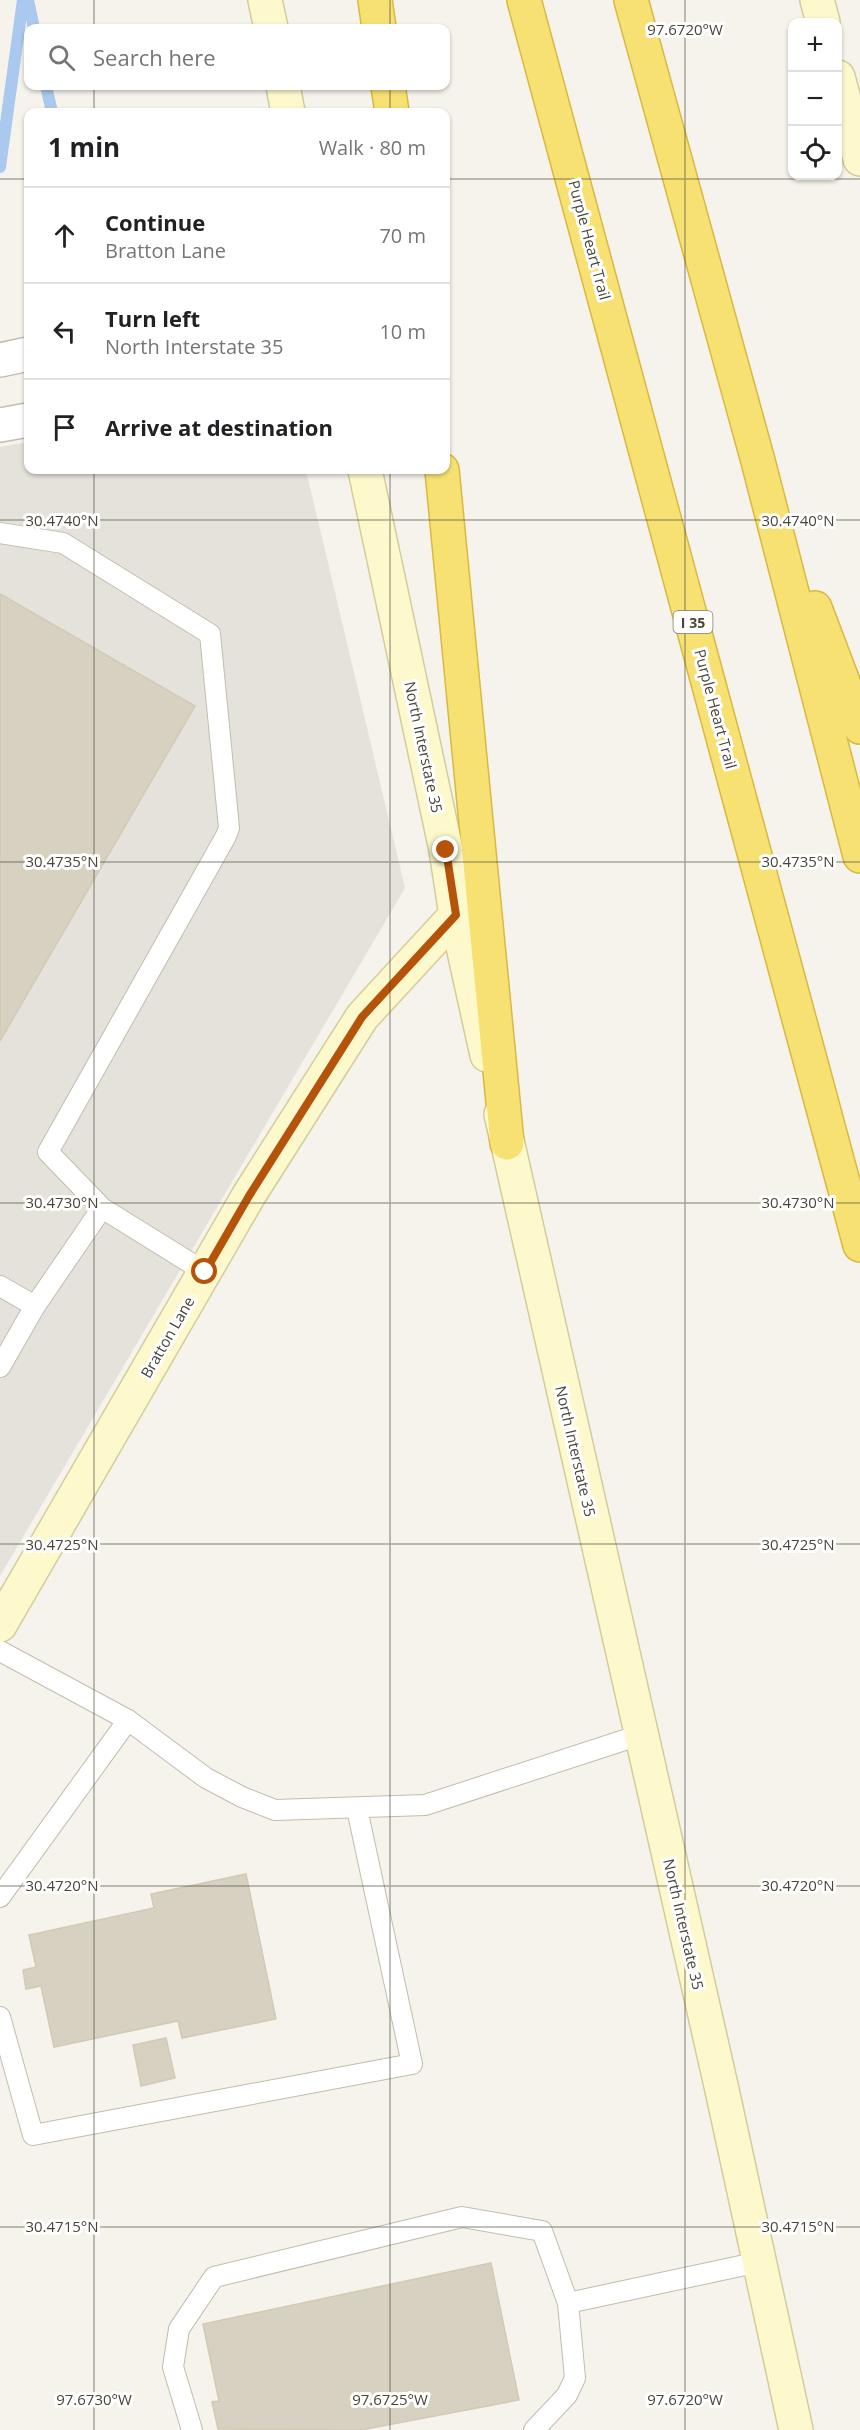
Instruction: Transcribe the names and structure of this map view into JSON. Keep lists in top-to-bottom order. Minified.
{"streets":{"highway":["Purple Heart Trail","I 35"],"main road":["North Interstate 35","Bratton Lane"]},"crossings":[["North Interstate 35","Bratton Lane"]],"page":{"map_buttons":["+","−"],"search":"Search here","heading":["1 min","Walk · 80 m"],"list":[["Continue","Bratton Lane","70 m"],["Turn left","North Interstate 35","10 m"],"Arrive at destination"]},"coordinates":["97.6720°W","30.4740°N","30.4735°N","30.4730°N","30.4725°N","30.4720°N","30.4715°N","97.6730°W","97.6725°W"]}
